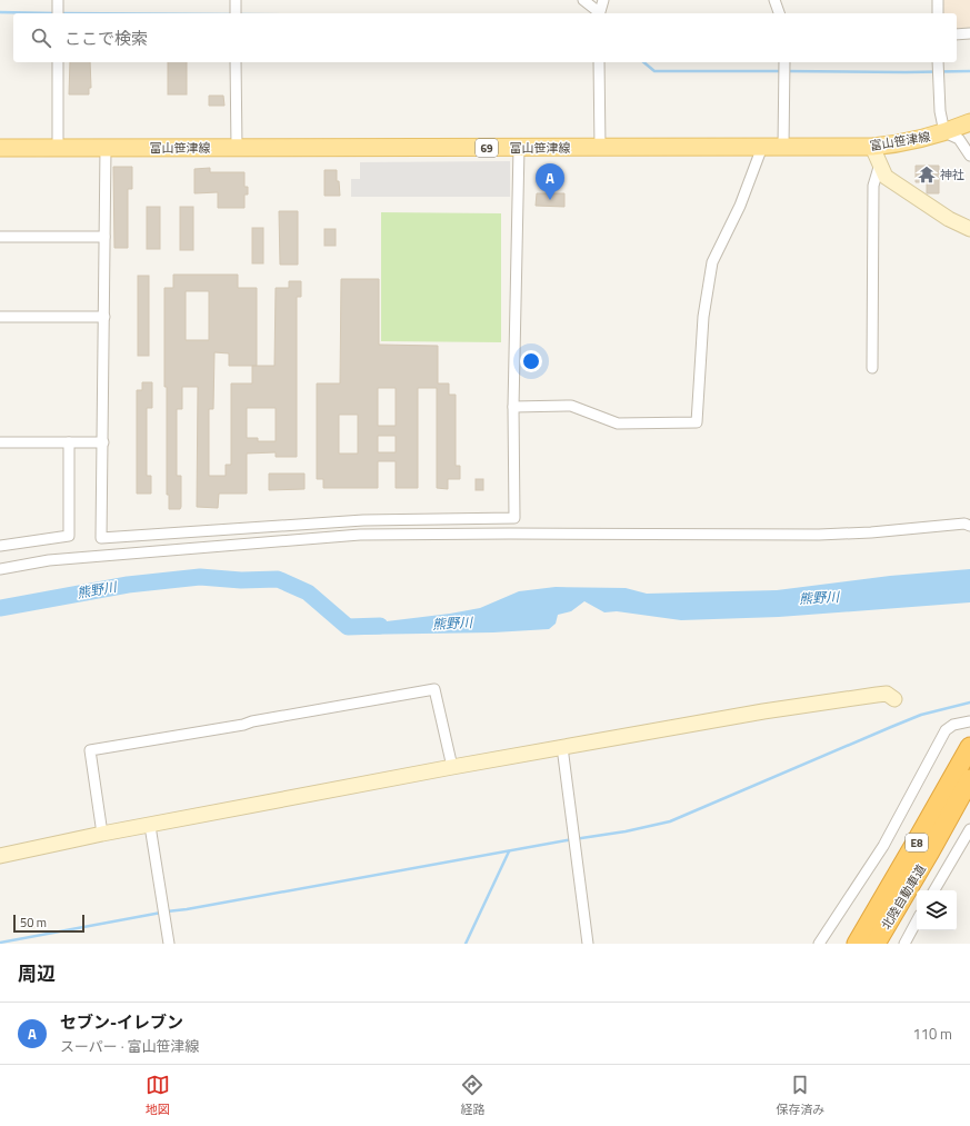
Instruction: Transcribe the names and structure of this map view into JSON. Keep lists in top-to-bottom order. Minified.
{"streets":{"highway":["E8","北陸自動車道"],"main road":["富山笹津線","69"]},"water":["熊野川"],"places":{"temple":["神社"]},"scale_bar":"50 m","page":{"search":"ここで検索","pins":"A","scale":"50 m","heading":"周辺","list":[{"mark":"A","name":"セブン-イレブン","note":"スーパー · 富山笹津線","value":"110 m"}],"nav":["地図","経路","保存済み"]}}
